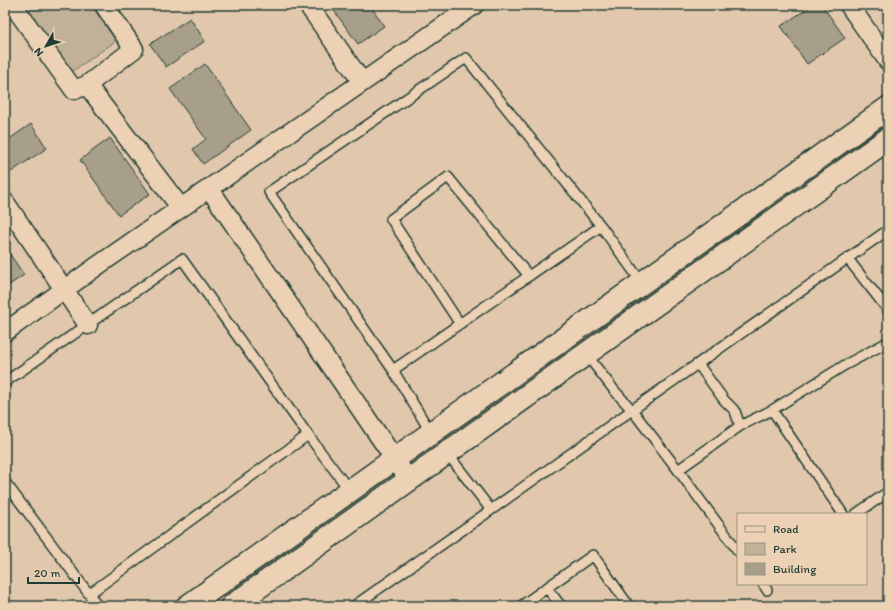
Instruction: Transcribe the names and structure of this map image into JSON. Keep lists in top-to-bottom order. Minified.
{"legend":["Road","Park","Building"],"scale_bar":"20 m","north":"bottom left"}
